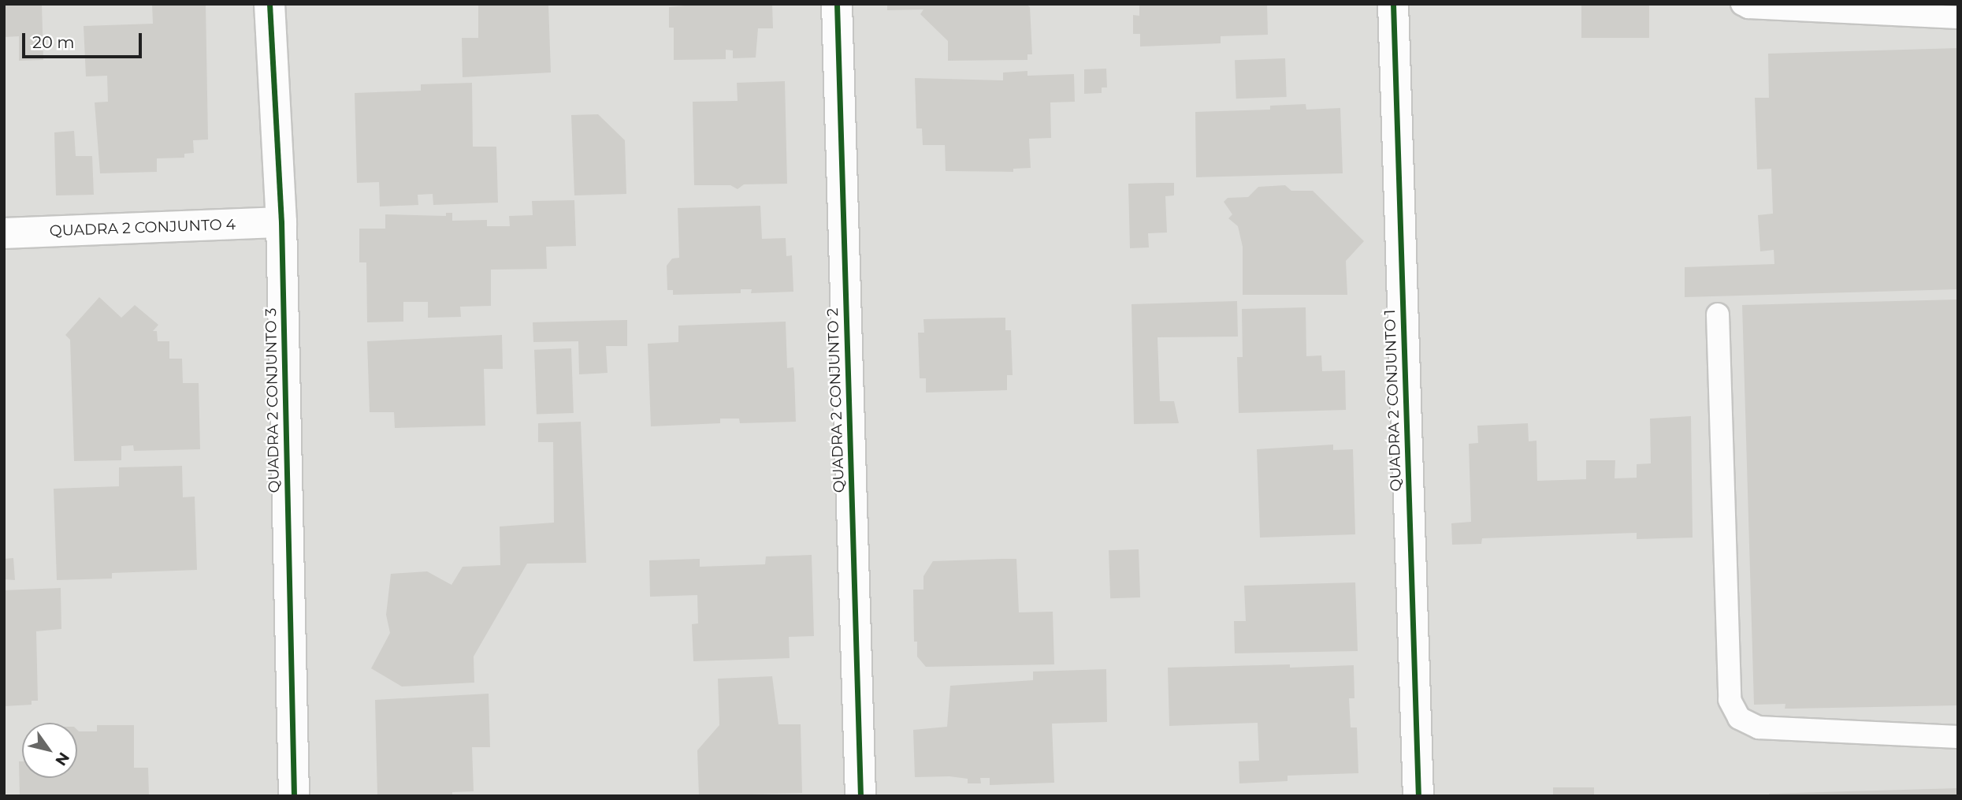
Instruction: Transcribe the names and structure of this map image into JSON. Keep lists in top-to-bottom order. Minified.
{"streets":{"street":["QUADRA 2 CONJUNTO 4","QUADRA 2 CONJUNTO 3","QUADRA 2 CONJUNTO 2","QUADRA 2 CONJUNTO 1"]},"crossings":[["QUADRA 2 CONJUNTO 4","QUADRA 2 CONJUNTO 3"]],"scale_bar":"20 m","north":"bottom right"}
